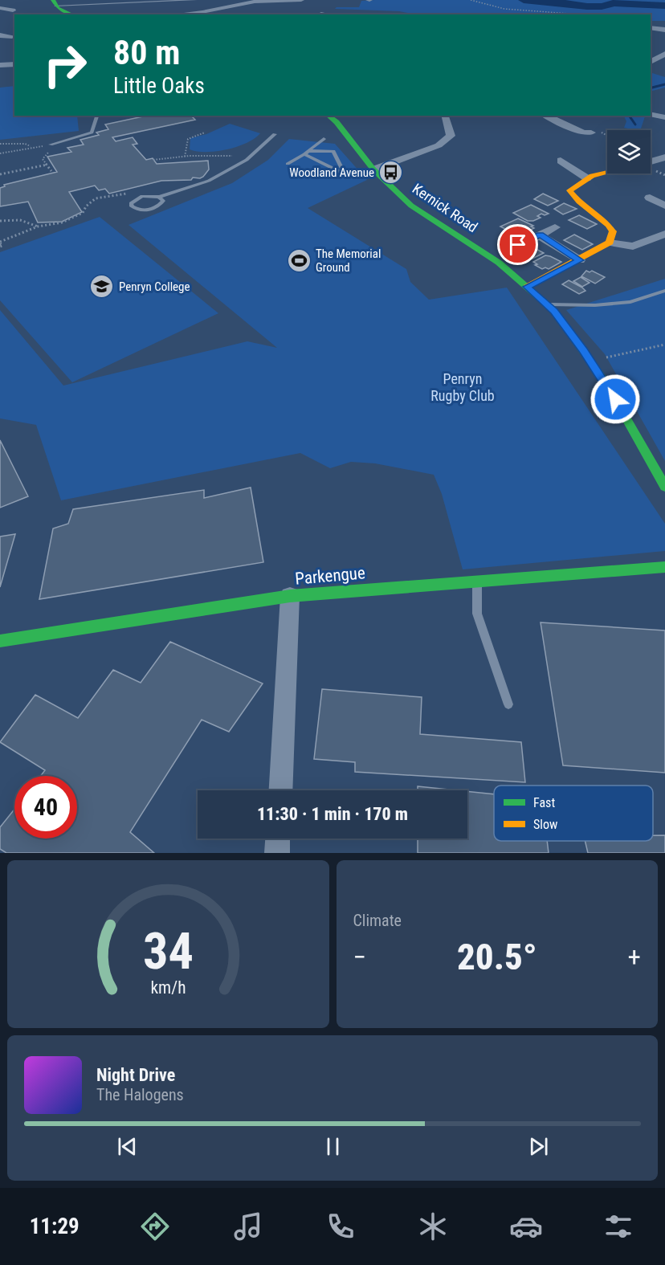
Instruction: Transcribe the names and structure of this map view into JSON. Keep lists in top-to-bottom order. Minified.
{"streets":{"street":["Kernick Road","Parkengue"]},"parks":["Penryn Rugby Club"],"places":{"bus stop":["Woodland Avenue"],"sports":["The Memorial Ground"],"school or university":["Penryn College"]},"legend":["Fast","Slow"],"page":{"turn":["80 m","Little Oaks"],"limit":"40","trip":"11:30 · 1 min · 170 m","tile":"Climate","heat":["−","20.5°","+"],"song":["Night Drive","The Halogens"],"tabs":"11:29","gauge":["34","km/h"]}}
